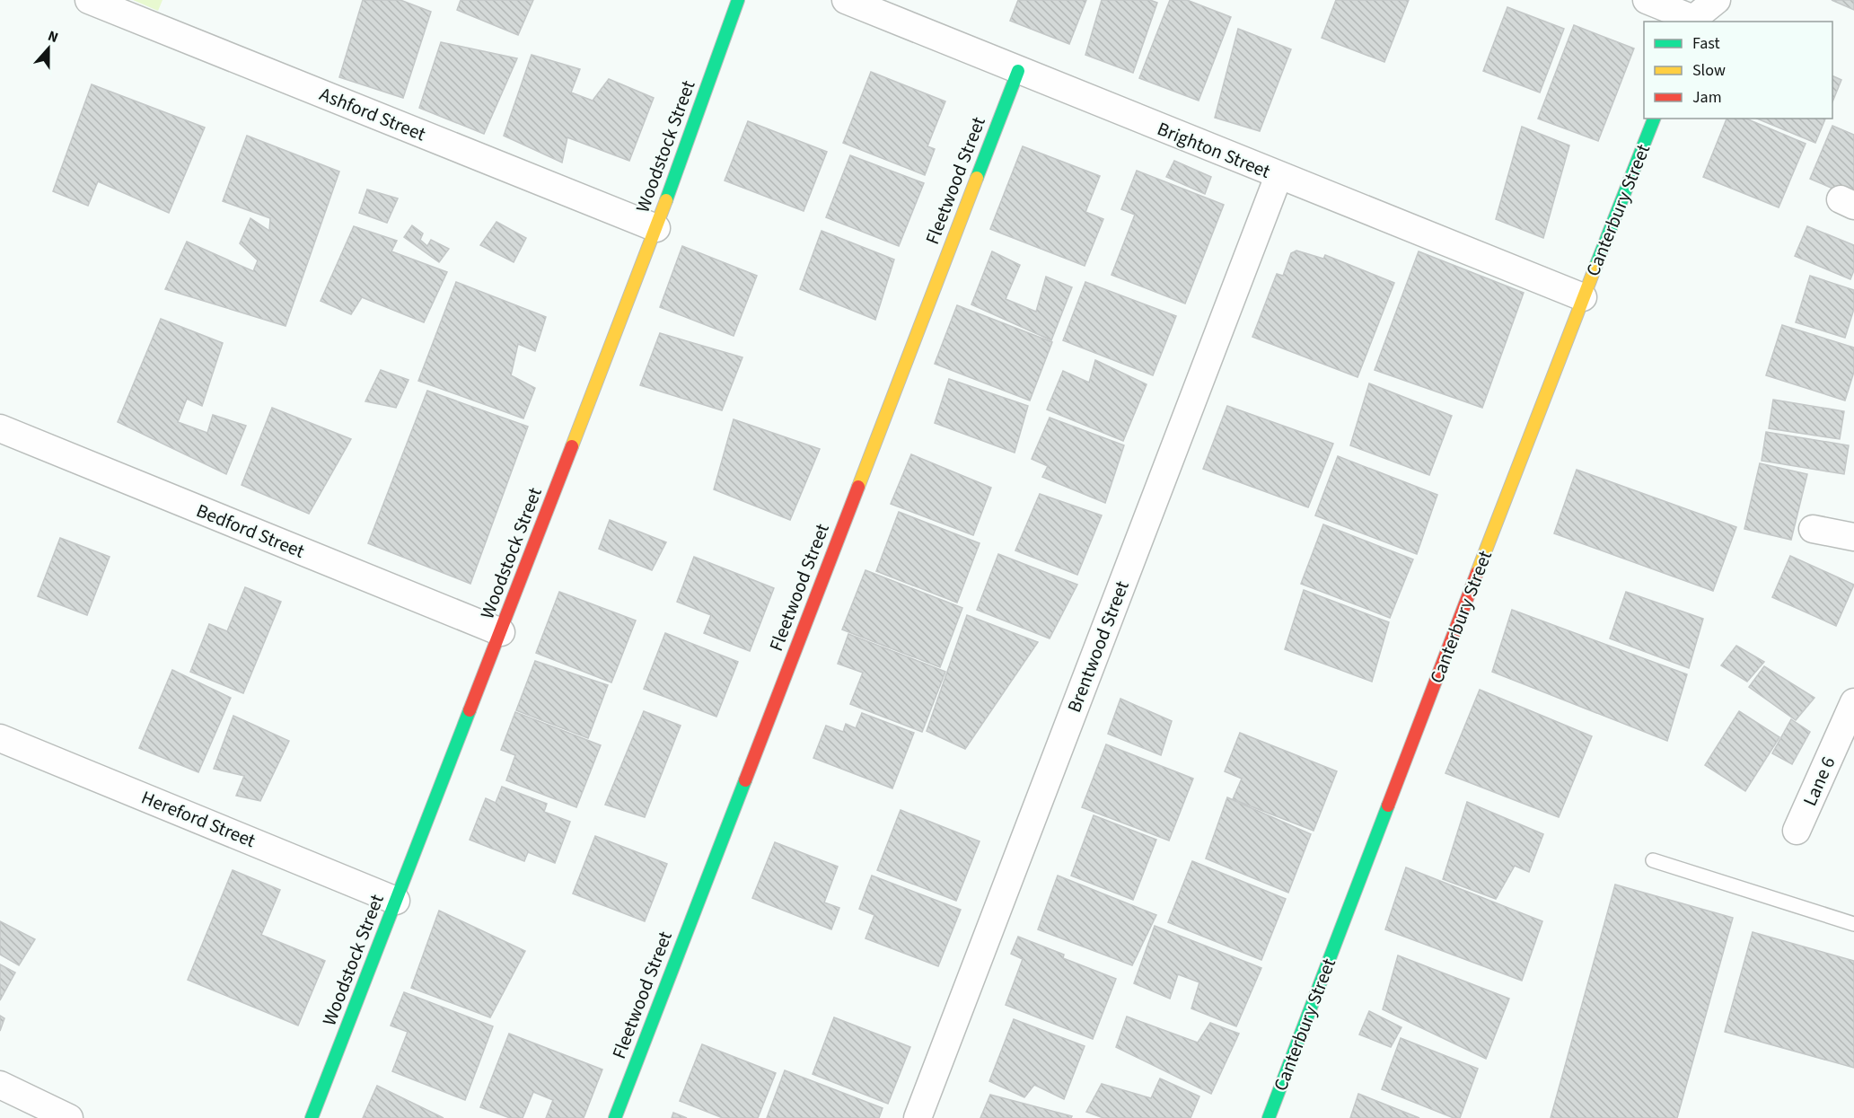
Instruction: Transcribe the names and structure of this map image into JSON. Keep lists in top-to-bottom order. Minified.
{"streets":{"street":["Ashford Street","Woodstock Street","Brighton Street","Fleetwood Street","Canterbury Street","Bedford Street","Brentwood Street","Lane 6","Hereford Street"]},"crossings":[["Ashford Street","Woodstock Street"],["Woodstock Street","Bedford Street"],["Woodstock Street","Hereford Street"],["Brighton Street","Fleetwood Street"],["Brighton Street","Canterbury Street"],["Brighton Street","Brentwood Street"]],"legend":["Fast","Slow","Jam"],"north":"top"}
